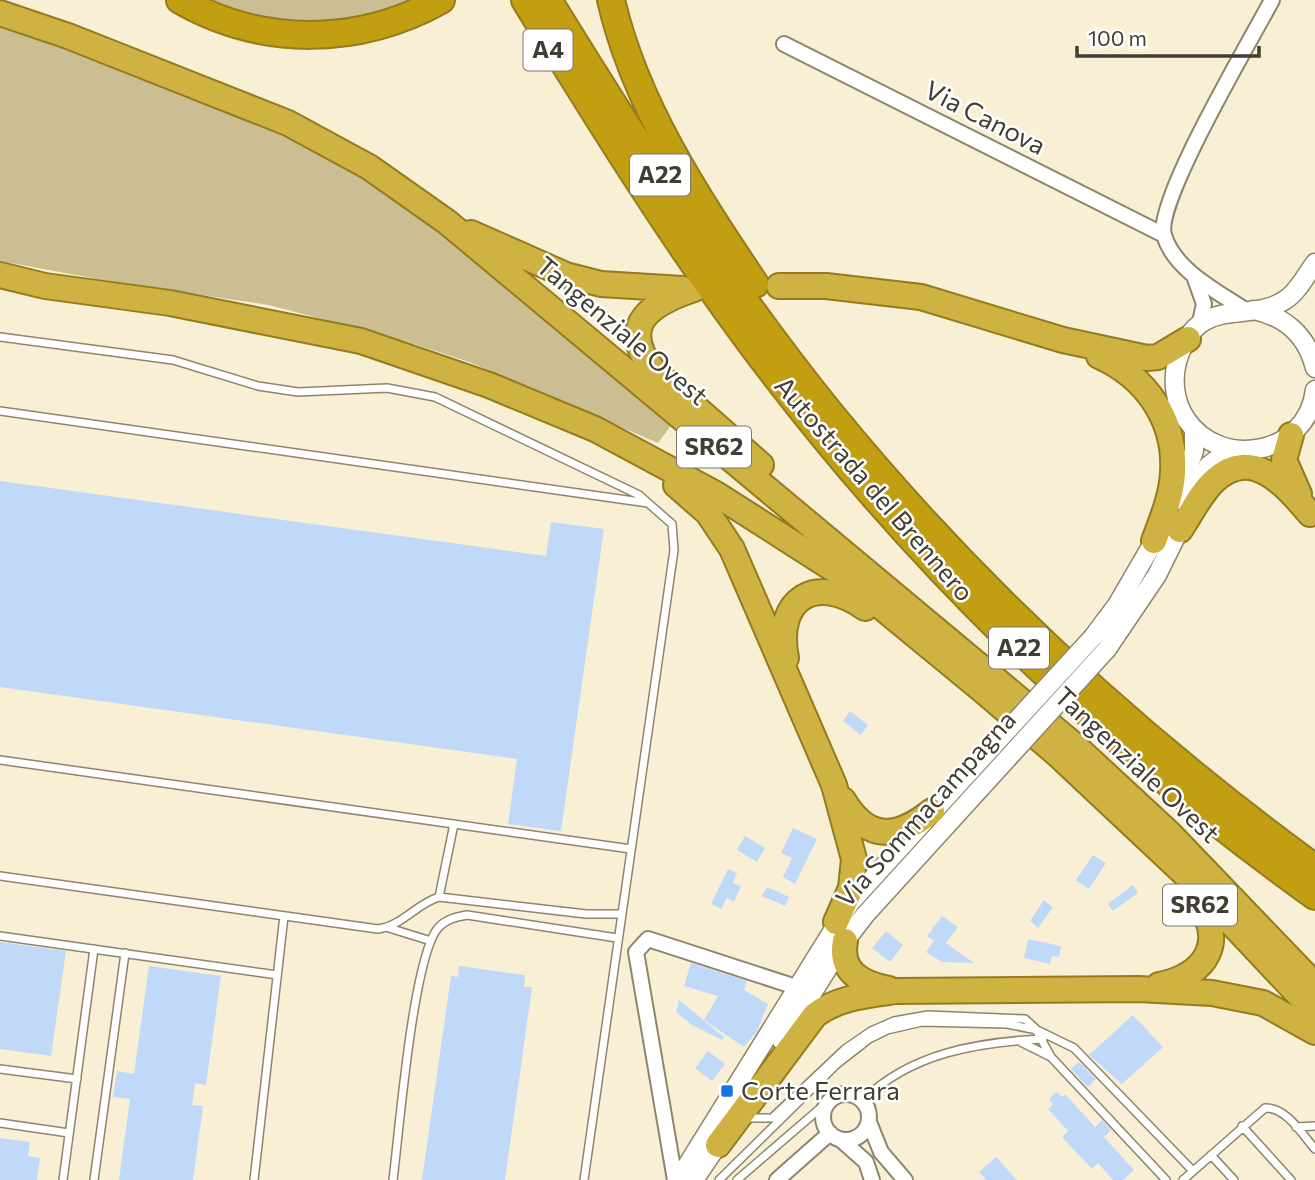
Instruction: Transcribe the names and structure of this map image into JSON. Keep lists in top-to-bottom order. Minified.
{"streets":{"highway":["A4","A22","Tangenziale Ovest","SR62","Autostrada del Brennero"],"street":["Via Canova","Via Sommacampagna"]},"crossings":[["A4","Autostrada del Brennero"],["Tangenziale Ovest","SR62"],["SR62","Via Sommacampagna"]],"places":{"transit":["Corte Ferrara"]},"scale_bar":"100 m"}
